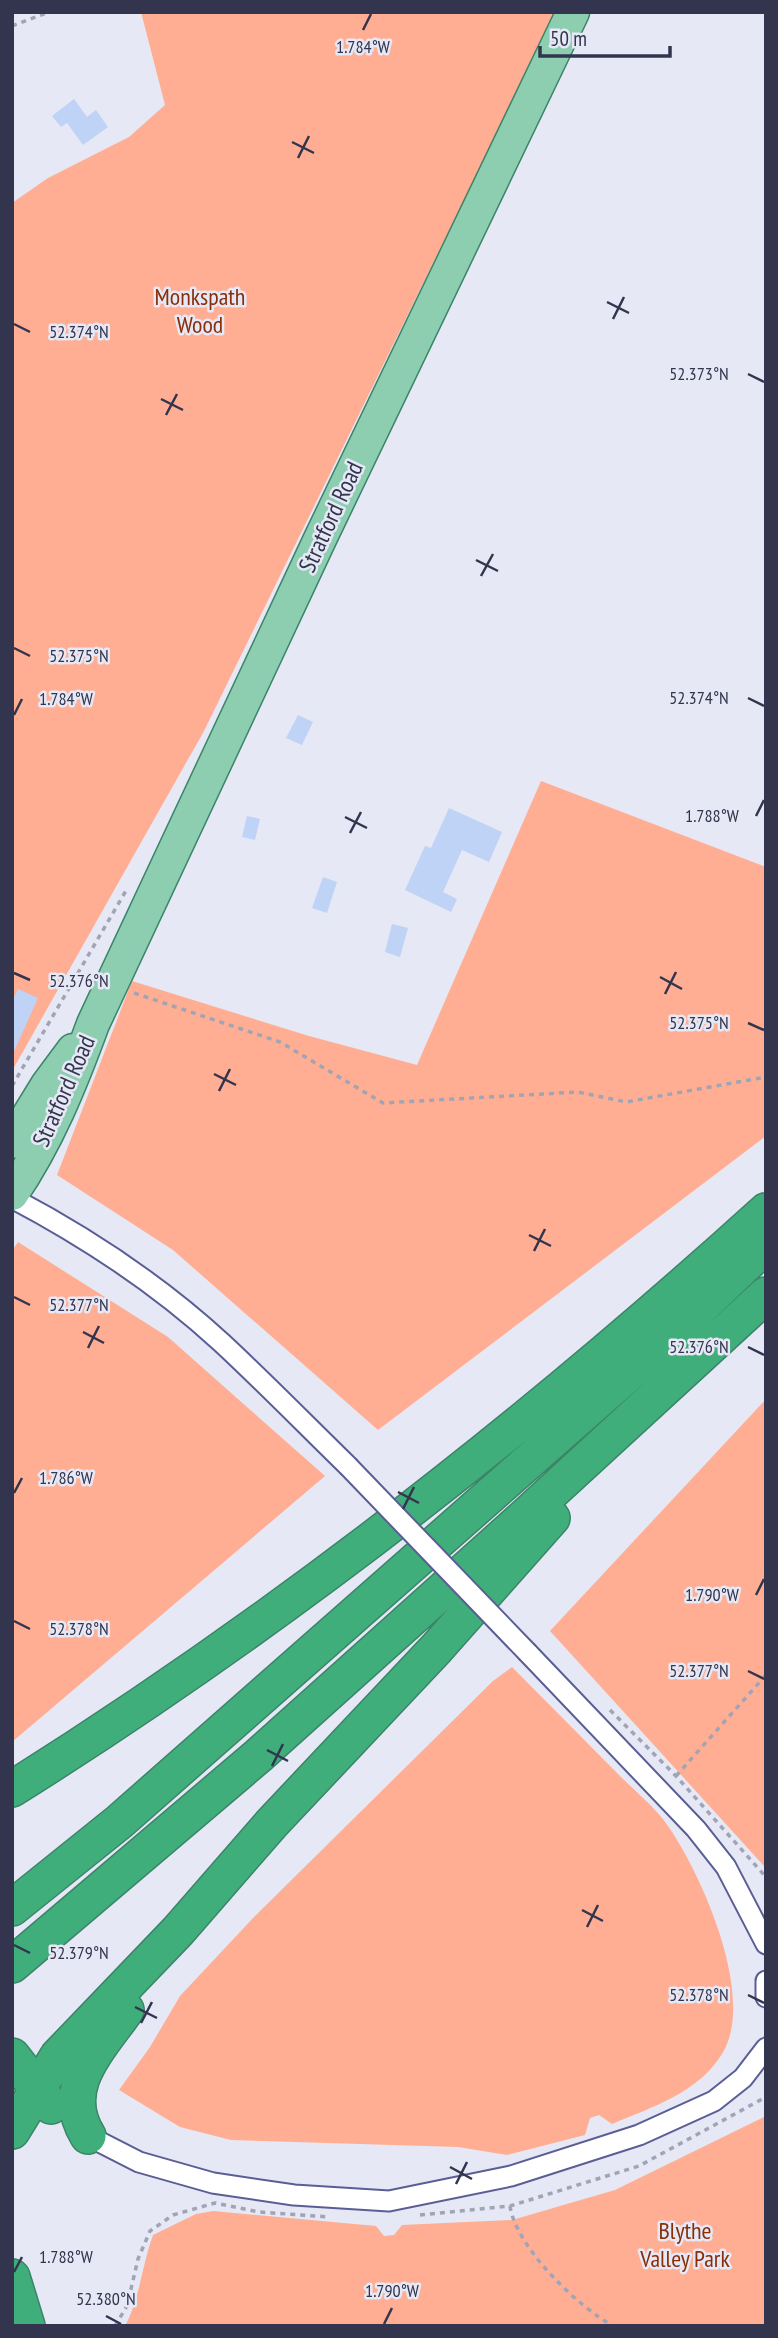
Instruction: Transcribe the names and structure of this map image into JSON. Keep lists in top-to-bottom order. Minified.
{"streets":{"main road":["Stratford Road"]},"parks":["Monkspath Wood","Blythe Valley Park"],"scale_bar":"50 m","coordinates":["1.784°W","52.374°N","52.373°N","52.375°N","1.788°W","52.376°N","52.377°N","1.786°W","1.790°W","52.378°N","52.379°N","52.380°N"]}
